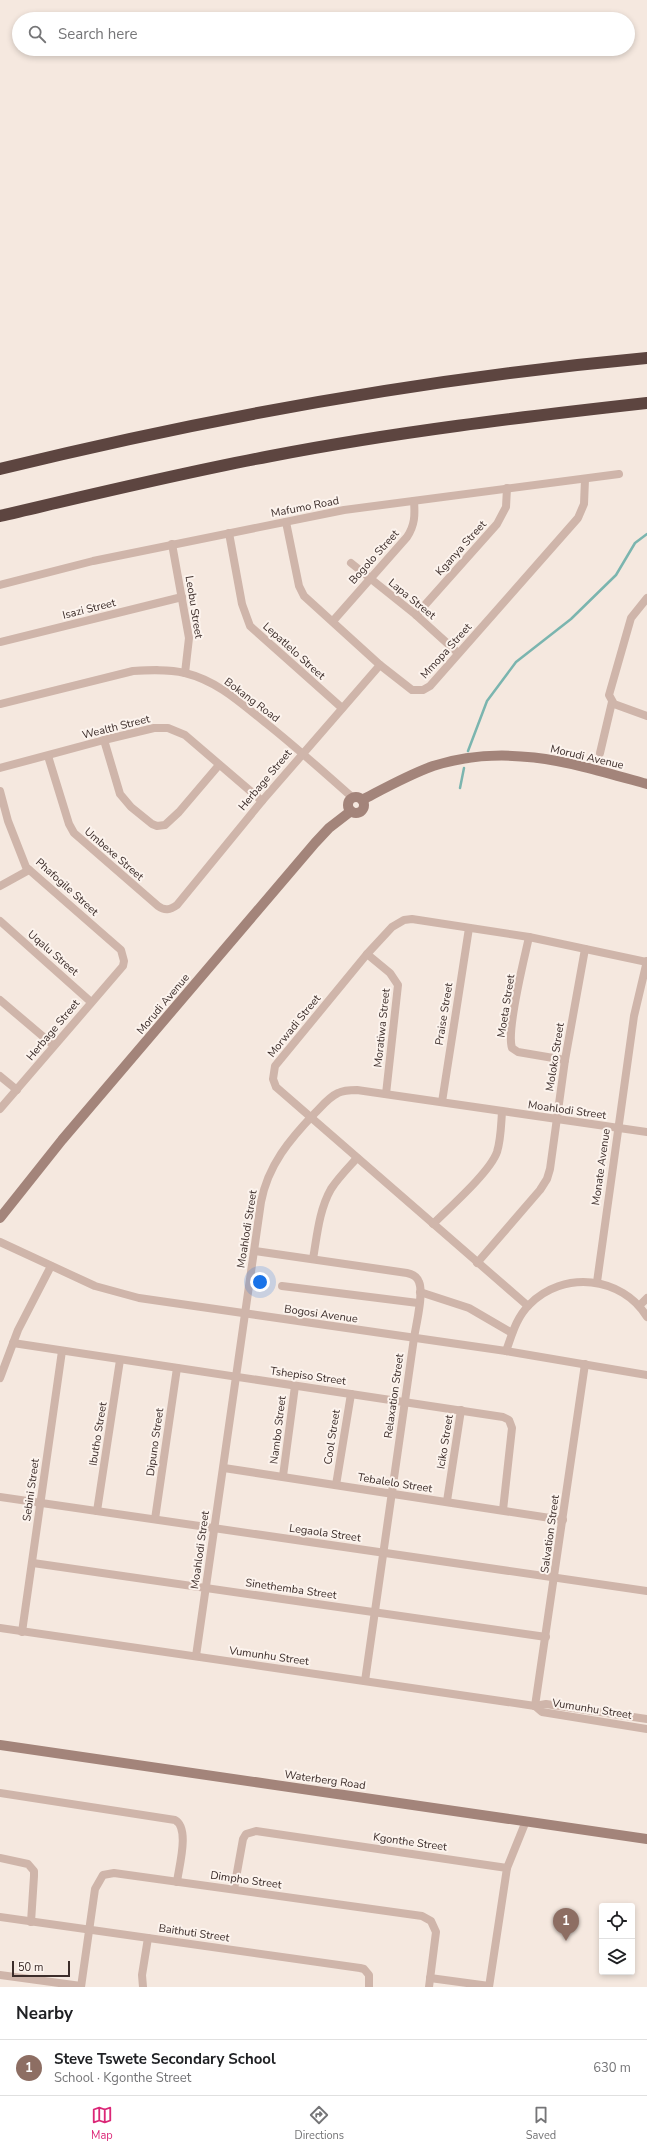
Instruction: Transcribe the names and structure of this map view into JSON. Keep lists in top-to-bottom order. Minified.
{"streets":{"street":["Mafumo Road","Kganya Street","Bogolo Street","Lapa Street","Leobu Street","Isazi Street","Lepatlelo Street","Mmopa Street","Bokang Road","Wealth Street","Morudi Avenue","Herbage Street","Umbexe Street","Phafogile Street","Uqalu Street","Moeta Street","Praise Street","Morwadi Street","Moratiwa Street","Moloko Street","Moahlodi Street","Monate Avenue","Bogosi Avenue","Tshepiso Street","Relaxation Street","Nambo Street","Ibutho Street","Cool Street","Dipuno Street","Iciko Street","Tebalelo Street","Sebini Street","Legaola Street","Salvation Street","Sinethemba Street","Vumunhu Street","Waterberg Road","Kgonthe Street","Dimpho Street","Baithuti Street"]},"crossings":[["Mafumo Road","Kganya Street"],["Mafumo Road","Bogolo Street"],["Mafumo Road","Leobu Street"],["Mafumo Road","Lepatlelo Street"],["Mafumo Road","Mmopa Street"],["Kganya Street","Lapa Street"],["Bogolo Street","Lapa Street"],["Bogolo Street","Mmopa Street"],["Lapa Street","Mmopa Street"],["Leobu Street","Isazi Street"],["Leobu Street","Bokang Road"],["Lepatlelo Street","Herbage Street"],["Mmopa Street","Herbage Street"],["Bokang Road","Morudi Avenue"],["Bokang Road","Herbage Street"],["Wealth Street","Herbage Street"],["Wealth Street","Umbexe Street"],["Herbage Street","Umbexe Street"],["Herbage Street","Phafogile Street"],["Herbage Street","Uqalu Street"],["Moeta Street","Morwadi Street"],["Moeta Street","Moloko Street"],["Praise Street","Morwadi Street"],["Praise Street","Moahlodi Street"],["Morwadi Street","Moratiwa Street"],["Morwadi Street","Moloko Street"],["Morwadi Street","Moahlodi Street"],["Morwadi Street","Monate Avenue"],["Moratiwa Street","Moahlodi Street"],["Moloko Street","Moahlodi Street"],["Moahlodi Street","Monate Avenue"],["Moahlodi Street","Bogosi Avenue"],["Moahlodi Street","Tshepiso Street"],["Moahlodi Street","Tebalelo Street"],["Moahlodi Street","Legaola Street"],["Moahlodi Street","Sinethemba Street"],["Moahlodi Street","Vumunhu Street"],["Bogosi Avenue","Relaxation Street"],["Bogosi Avenue","Salvation Street"],["Tshepiso Street","Relaxation Street"],["Tshepiso Street","Nambo Street"],["Tshepiso Street","Ibutho Street"],["Tshepiso Street","Cool Street"],["Tshepiso Street","Dipuno Street"],["Tshepiso Street","Iciko Street"],["Tshepiso Street","Tebalelo Street"],["Tshepiso Street","Sebini Street"],["Relaxation Street","Tebalelo Street"],["Relaxation Street","Legaola Street"],["Relaxation Street","Sinethemba Street"],["Relaxation Street","Vumunhu Street"],["Nambo Street","Tebalelo Street"],["Ibutho Street","Legaola Street"],["Cool Street","Tebalelo Street"],["Dipuno Street","Legaola Street"],["Iciko Street","Tebalelo Street"],["Tebalelo Street","Salvation Street"],["Sebini Street","Legaola Street"],["Sebini Street","Sinethemba Street"],["Sebini Street","Vumunhu Street"],["Legaola Street","Salvation Street"],["Salvation Street","Sinethemba Street"],["Salvation Street","Vumunhu Street"],["Kgonthe Street","Dimpho Street"],["Dimpho Street","Baithuti Street"]],"scale_bar":"50 m","page":{"search":"Search here","pins":"1","scale":"50 m","heading":"Nearby","list":[{"mark":"1","name":"Steve Tswete Secondary School","note":"School · Kgonthe Street","value":"630 m"}],"nav":["Map","Directions","Saved"]}}
